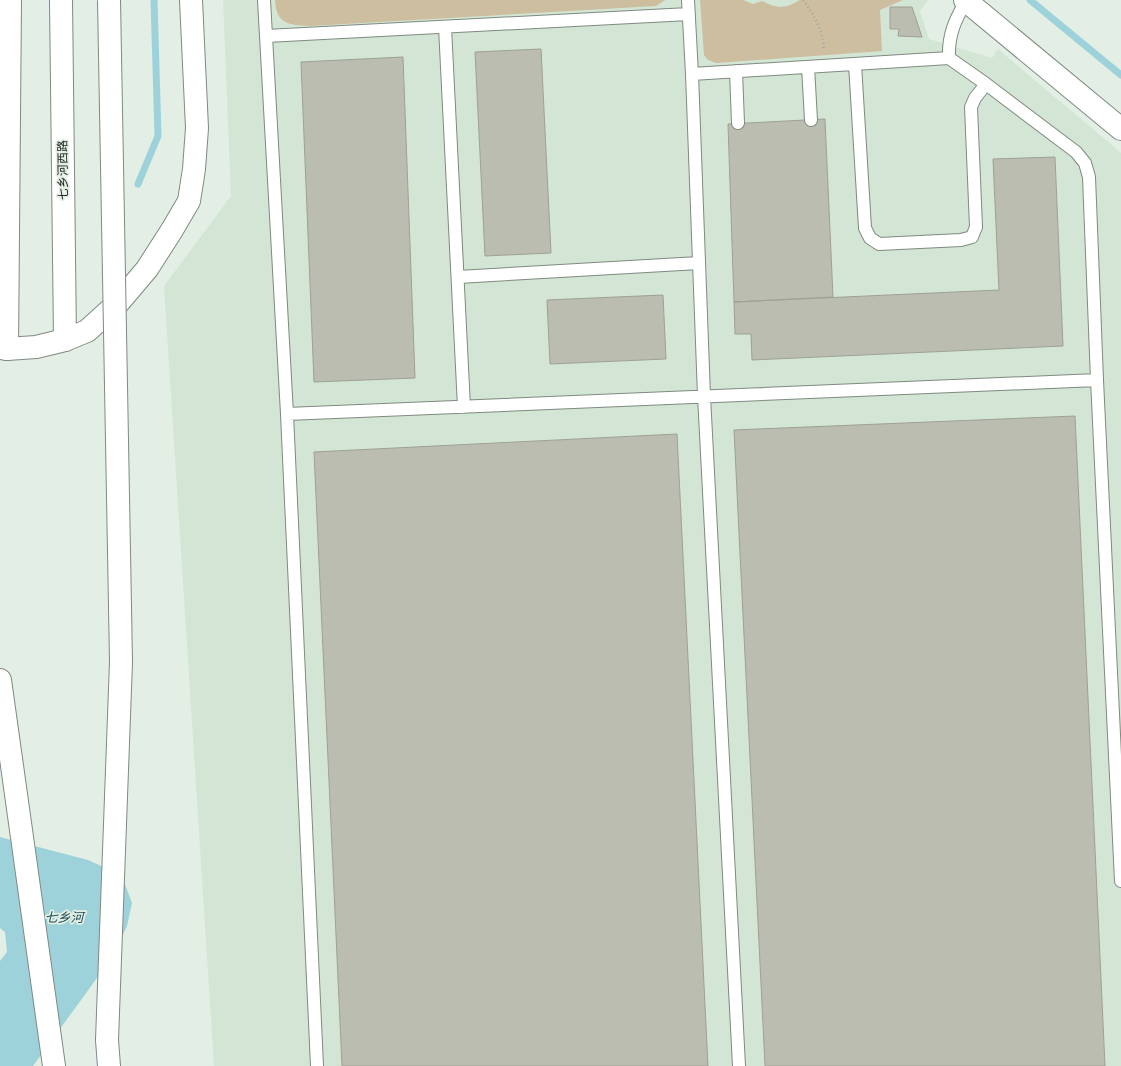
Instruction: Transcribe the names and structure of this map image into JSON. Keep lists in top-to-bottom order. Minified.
{"streets":{"main road":["七乡河西路"]},"water":["七乡河"]}
